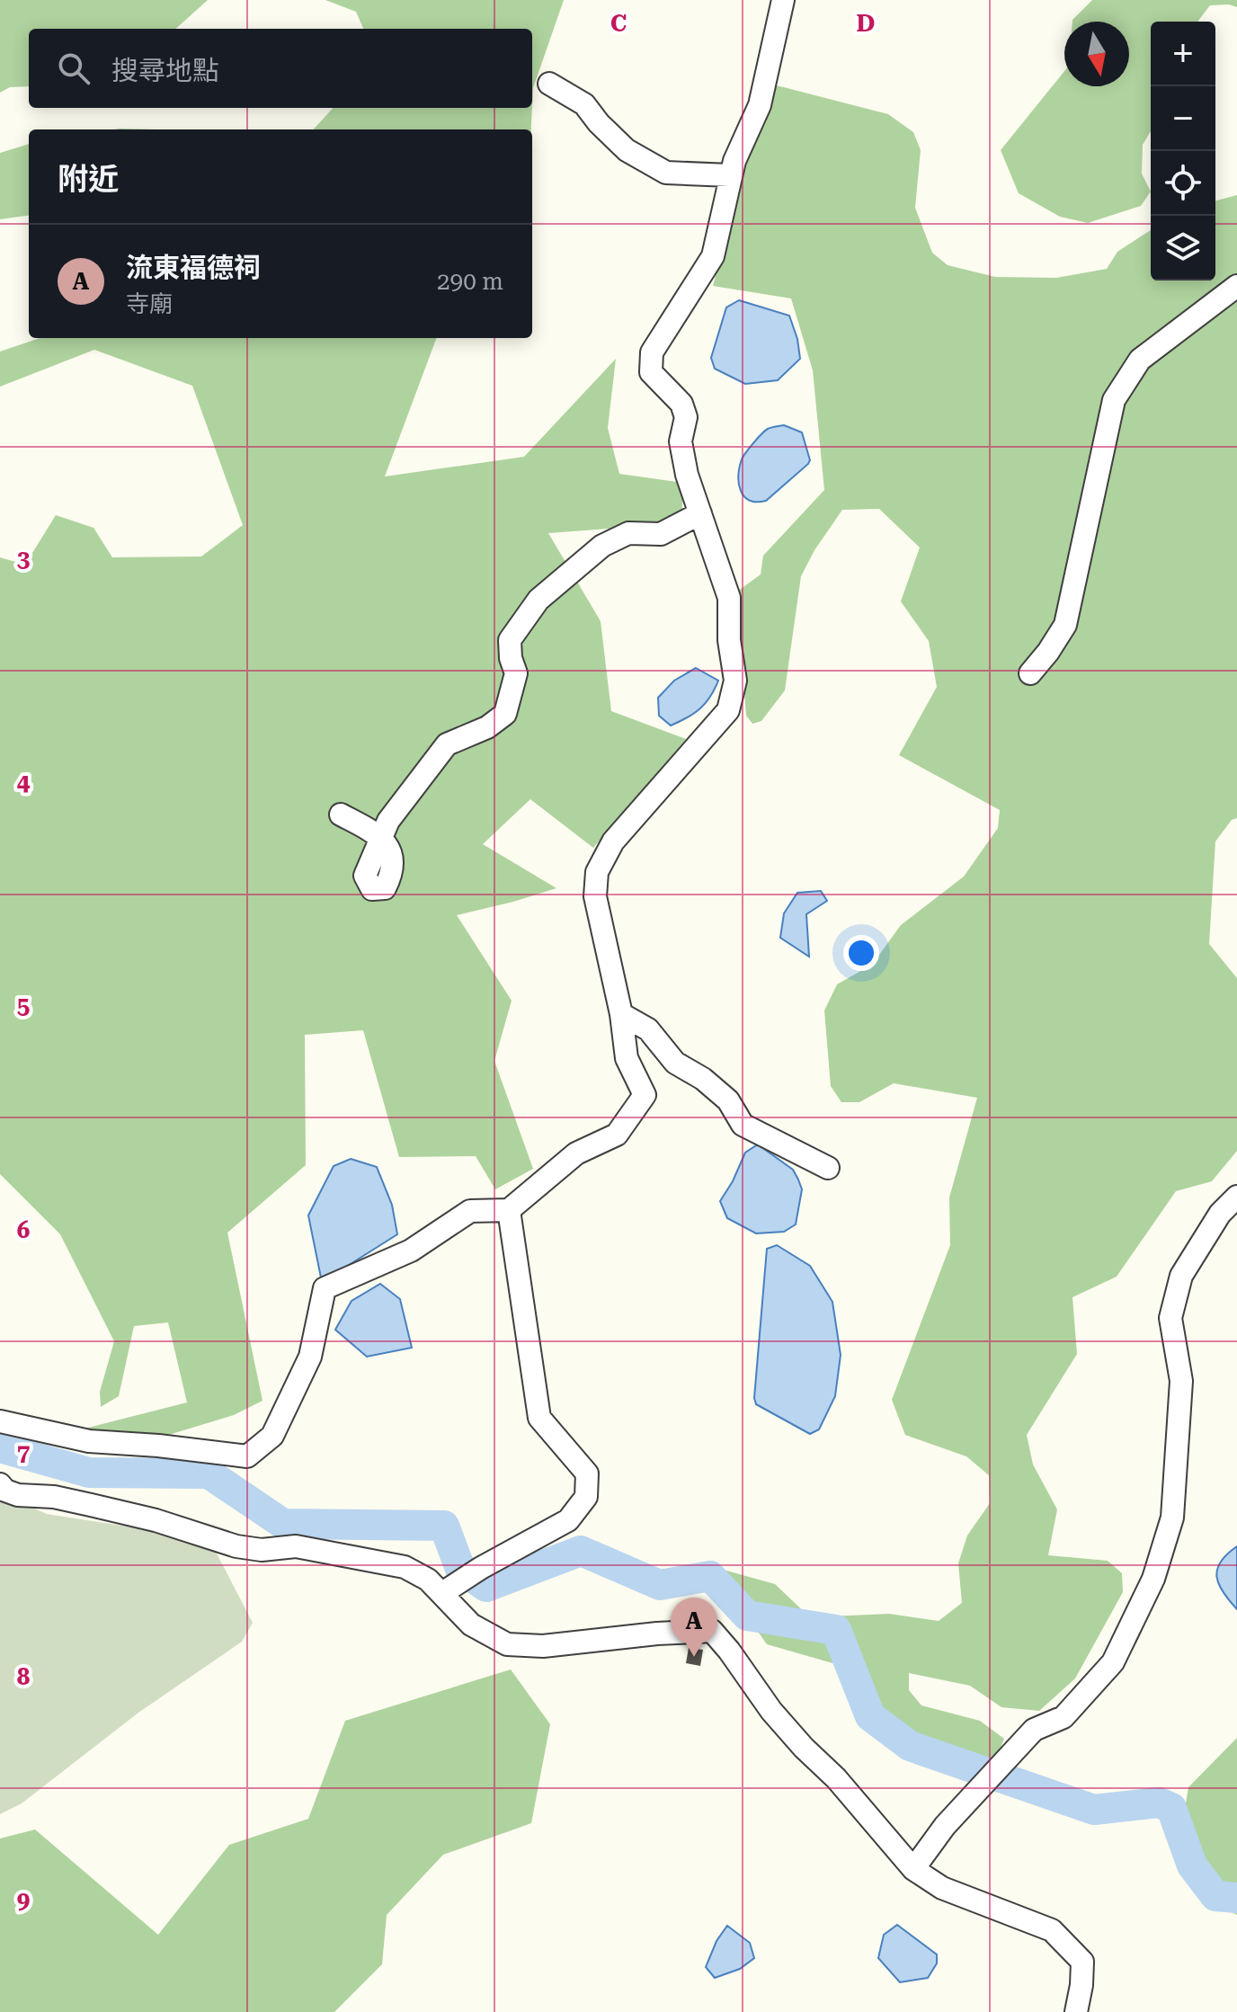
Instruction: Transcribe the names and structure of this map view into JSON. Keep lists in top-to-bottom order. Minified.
{"north":"bottom","page":{"map_buttons":["+","−"],"search":"搜尋地點","heading":"附近","list":[{"mark":"A","name":"流東福德祠","note":"寺廟","value":"290 m"}],"pins":"A"},"grid":{"columns":["C","D"],"rows":["3","4","5","6","7","8","9"]}}
